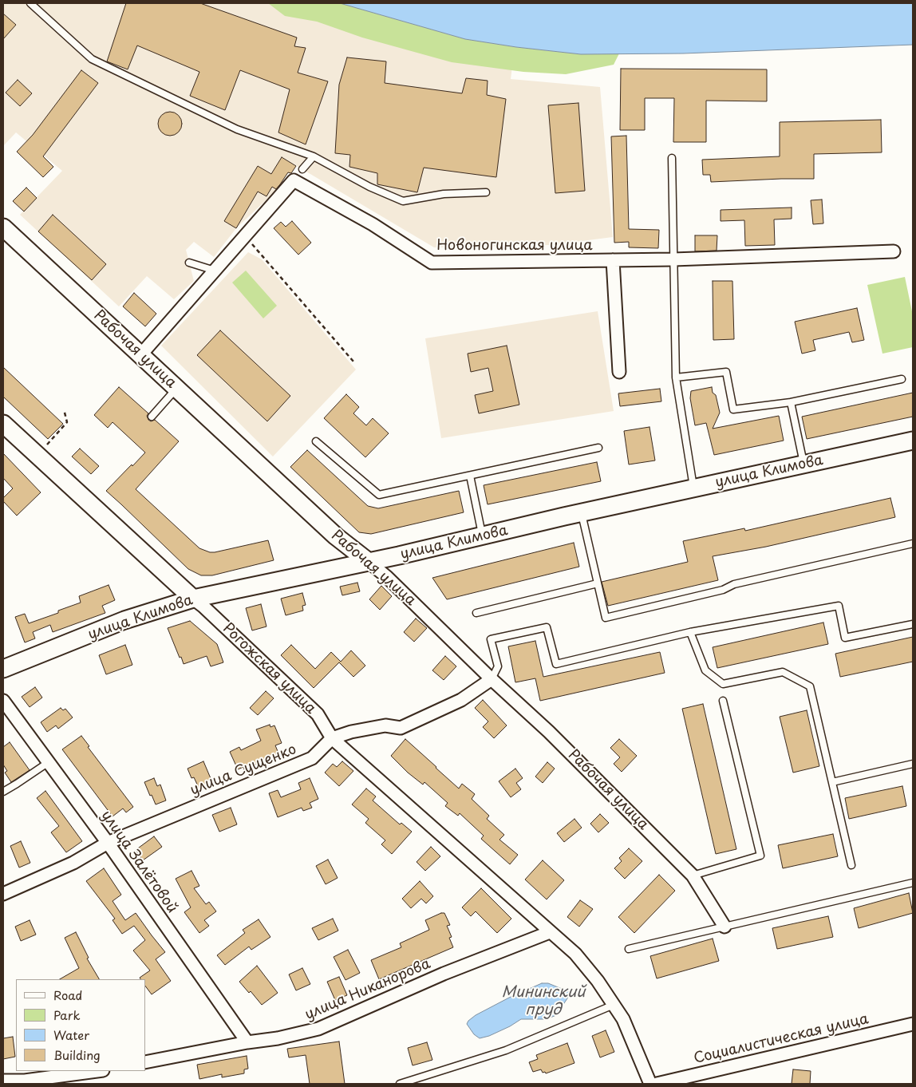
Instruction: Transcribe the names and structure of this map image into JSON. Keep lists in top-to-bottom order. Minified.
{"streets":{"main road":["Рабочая улица","улица Климова","Рогожская улица"],"street":["Новоногинская улица","улица Сущенко","улица Залётовой","улица Никанорова","Социалистическая улица"]},"crossings":[["Новоногинская улица","Рабочая улица"],["Рабочая улица","улица Климова"],["Рабочая улица","улица Сущенко"],["улица Климова","Рогожская улица"],["Рогожская улица","улица Сущенко"],["Рогожская улица","улица Никанорова"],["улица Сущенко","улица Залётовой"],["улица Залётовой","улица Никанорова"]],"water":["Мининский пруд"],"legend":["Road","Park","Water","Building"]}
